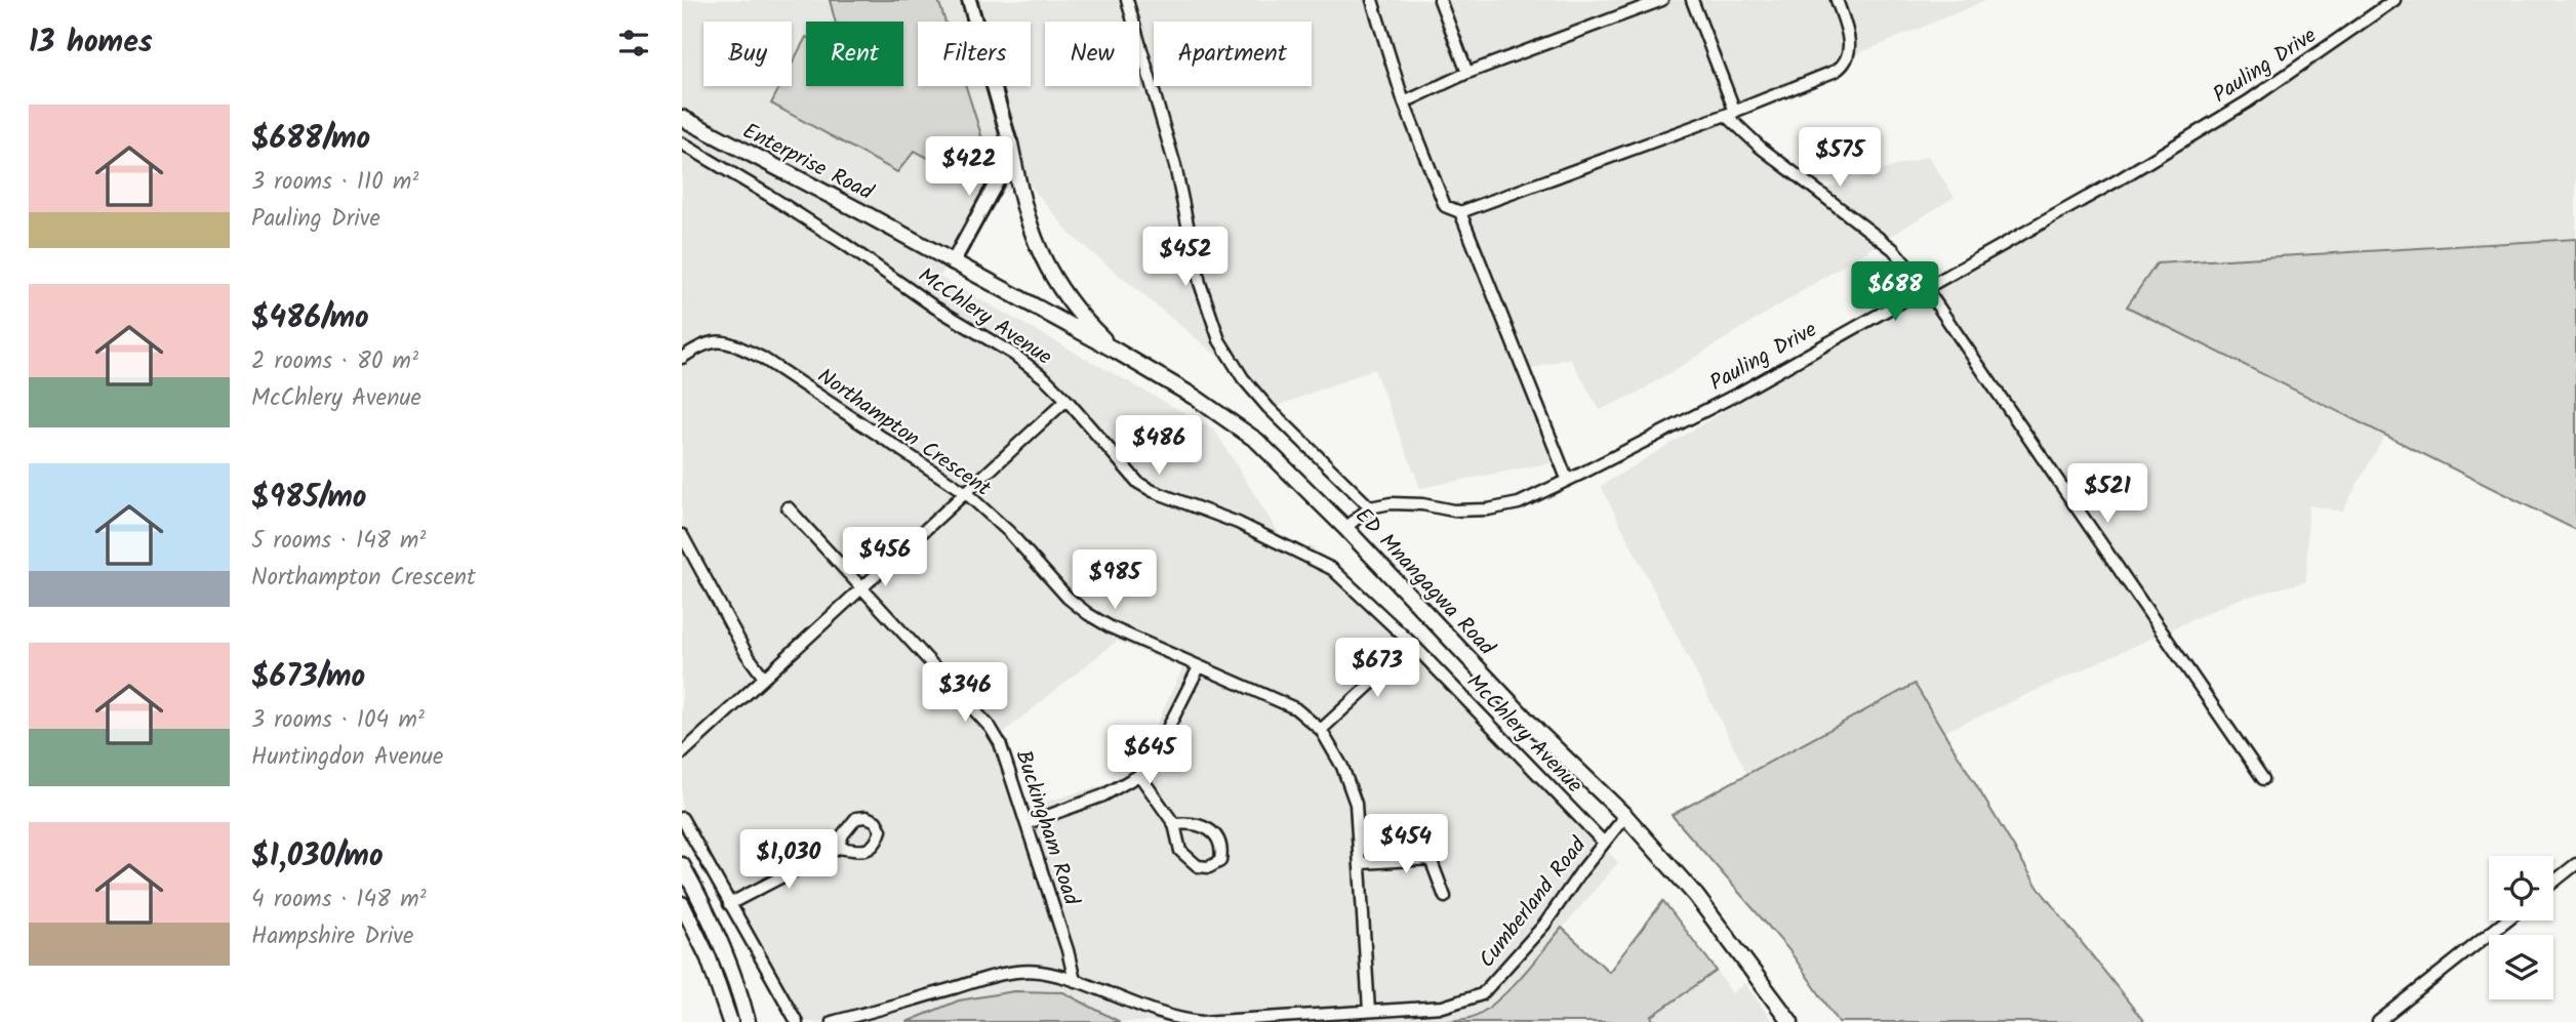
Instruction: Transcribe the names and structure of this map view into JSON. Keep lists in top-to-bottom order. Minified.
{"streets":{"highway":["Enterprise Road","ED Mnangagwa Road"],"street":["Pauling Drive","McChlery Avenue","Northampton Crescent","Buckingham Road","Cumberland Road"]},"crossings":[["Enterprise Road","ED Mnangagwa Road"],["McChlery Avenue","Cumberland Road"],["Northampton Crescent","Cumberland Road"],["ED Mnangagwa Road","Cumberland Road"],["Buckingham Road","Cumberland Road"]],"page":{"heading":"13 homes","chip":["Buy","Rent","Filters","New","Apartment"],"list":[{"name":"$688/mo","note":"3 rooms · 110 m² · Pauling Drive"},{"name":"$486/mo","note":"2 rooms · 80 m² · McChlery Avenue"},{"name":"$985/mo","note":"5 rooms · 148 m² · Northampton Crescent"},{"name":"$673/mo","note":"3 rooms · 104 m² · Huntingdon Avenue"},{"name":"$1,030/mo","note":"4 rooms · 148 m² · Hampshire Drive"}],"price":["$575","$422","$452","$688","$486","$521","$456","$985","$673","$346","$645","$454","$1,030"]}}
